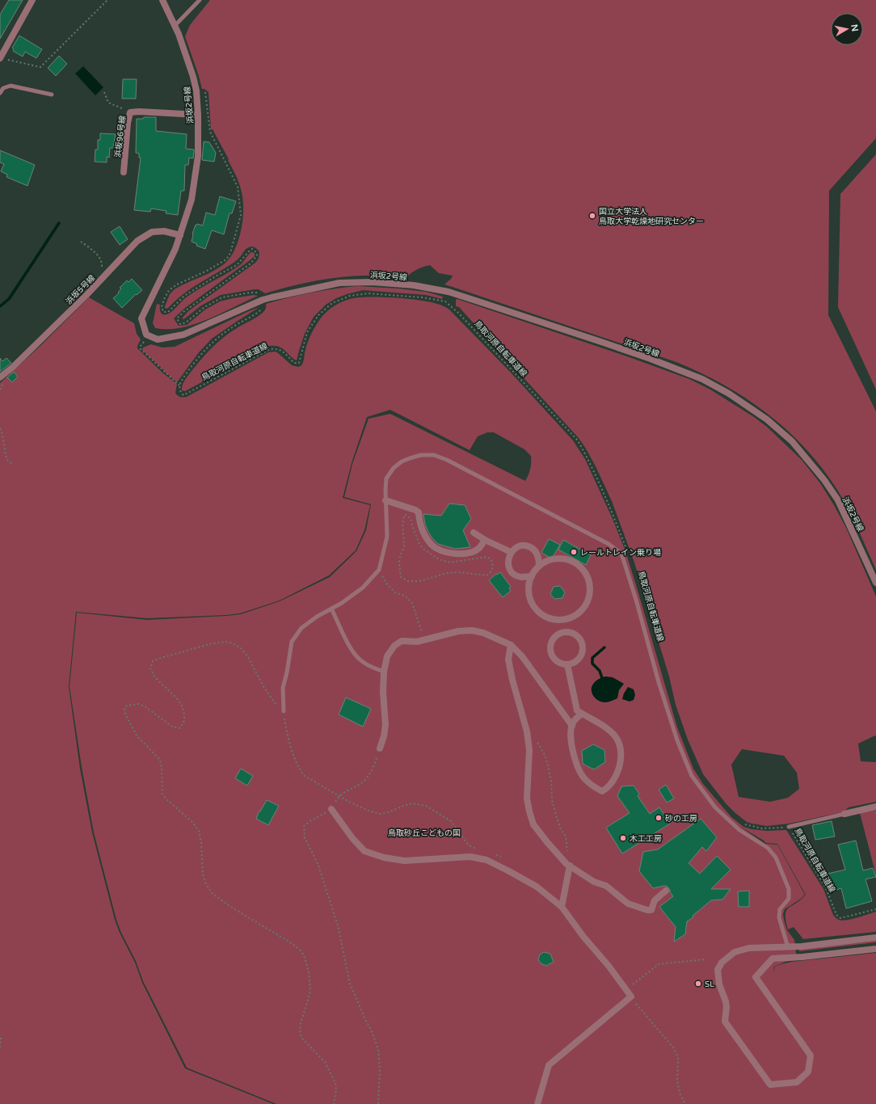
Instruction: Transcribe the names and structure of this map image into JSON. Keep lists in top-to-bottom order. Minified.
{"streets":{"street":["浜坂2号線","浜坂96号線","浜坂5号線"],"path":["鳥取河原自転車道線"]},"crossings":[["浜坂2号線","浜坂96号線"],["浜坂2号線","浜坂5号線"],["浜坂2号線","鳥取河原自転車道線"]],"parks":["鳥取砂丘こどもの国"],"places":["国立大学法人 鳥取大学乾燥地研究センター","レールトレイン乗り場","砂の工房","木工工房","SL"],"north":"right"}
